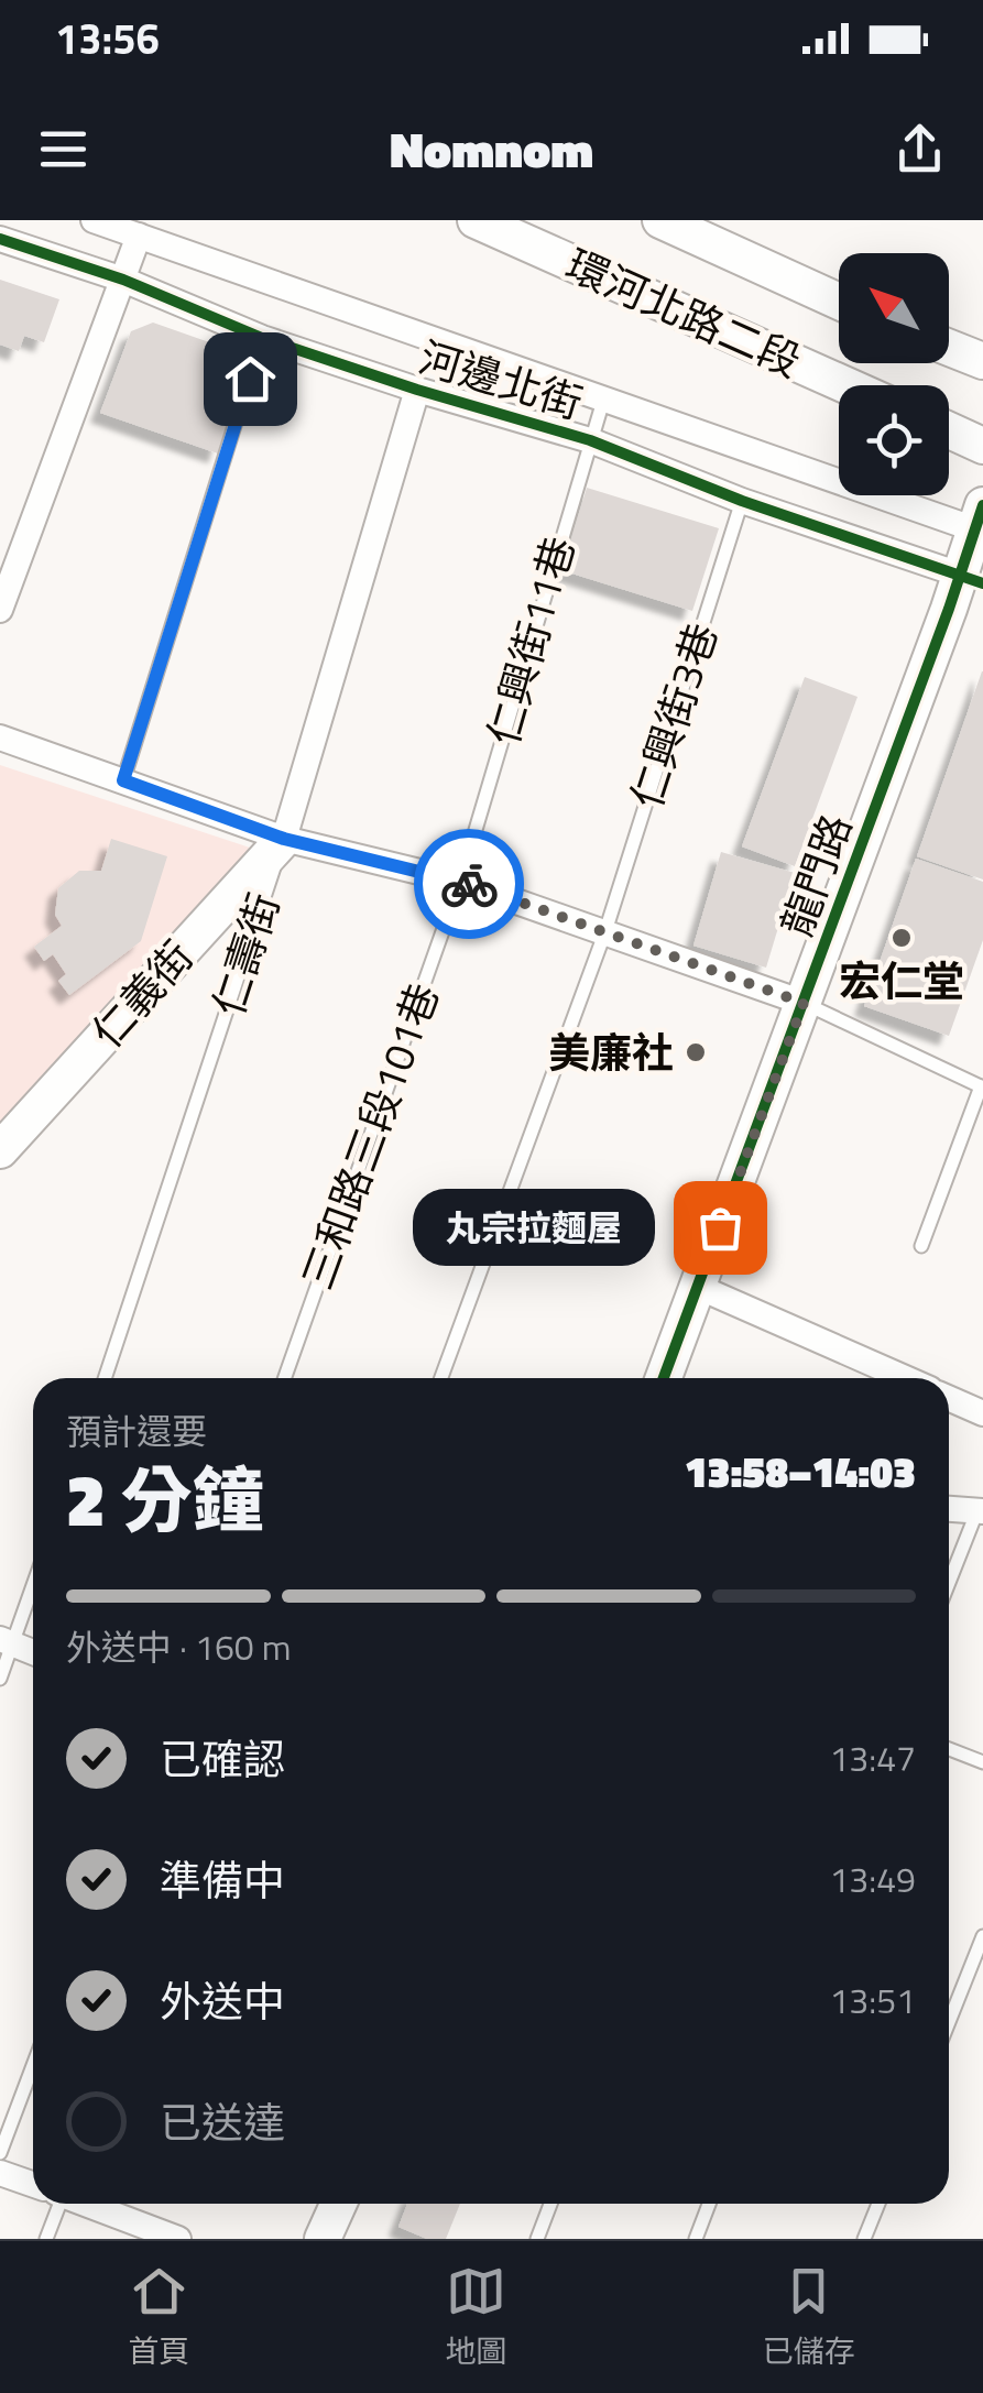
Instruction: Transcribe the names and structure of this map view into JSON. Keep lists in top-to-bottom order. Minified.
{"streets":{"street":["環河北路二段","河邊北街","龍門路","仁壽街","仁義街"],"lane":["仁興街11巷","仁興街3巷","三和路三段101巷"]},"crossings":[["河邊北街","仁興街11巷"],["河邊北街","仁興街3巷"],["河邊北街","龍門路"],["河邊北街","仁壽街"],["仁興街11巷","三和路三段101巷"],["仁壽街","仁義街"]],"places":["宏仁堂","美廉社","丸宗拉麵屋"],"north":"top left","page":{"status":"13:56","header":"Nomnom","bubble":"丸宗拉麵屋","heading":["2 分鐘","預計還要","13:58–14:03"],"bar":"外送中 · 160 m","list":[["已確認","13:47"],["準備中","13:49"],["外送中","13:51"],"已送達"],"tabs":["首頁","地圖","已儲存"]}}
